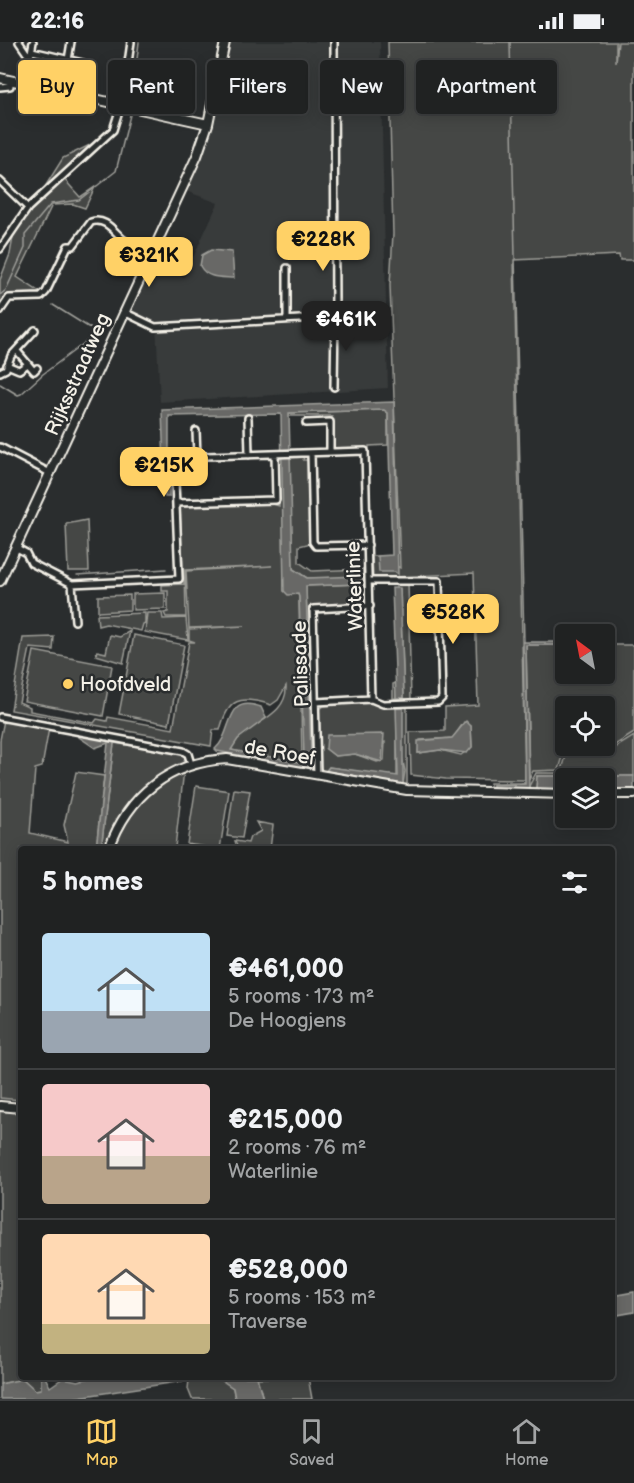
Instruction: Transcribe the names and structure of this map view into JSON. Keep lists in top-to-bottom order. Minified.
{"streets":{"street":["Rijksstraatweg","Waterlinie","Palissade","de Roef"]},"crossings":[["Rijksstraatweg","Waterlinie"],["Waterlinie","Palissade"],["Palissade","de Roef"]],"places":["Hoofdveld"],"north":"top left","page":{"status":"22:16","chip":["Buy","Rent","Filters","New","Apartment"],"price":["€228K","€321K","€461K","€215K","€528K"],"heading":"5 homes","list":[{"name":"€461,000","note":"5 rooms · 173 m² · De Hoogjens"},{"name":"€215,000","note":"2 rooms · 76 m² · Waterlinie"},{"name":"€528,000","note":"5 rooms · 153 m² · Traverse"}],"tabs":["Map","Saved","Home"]}}
